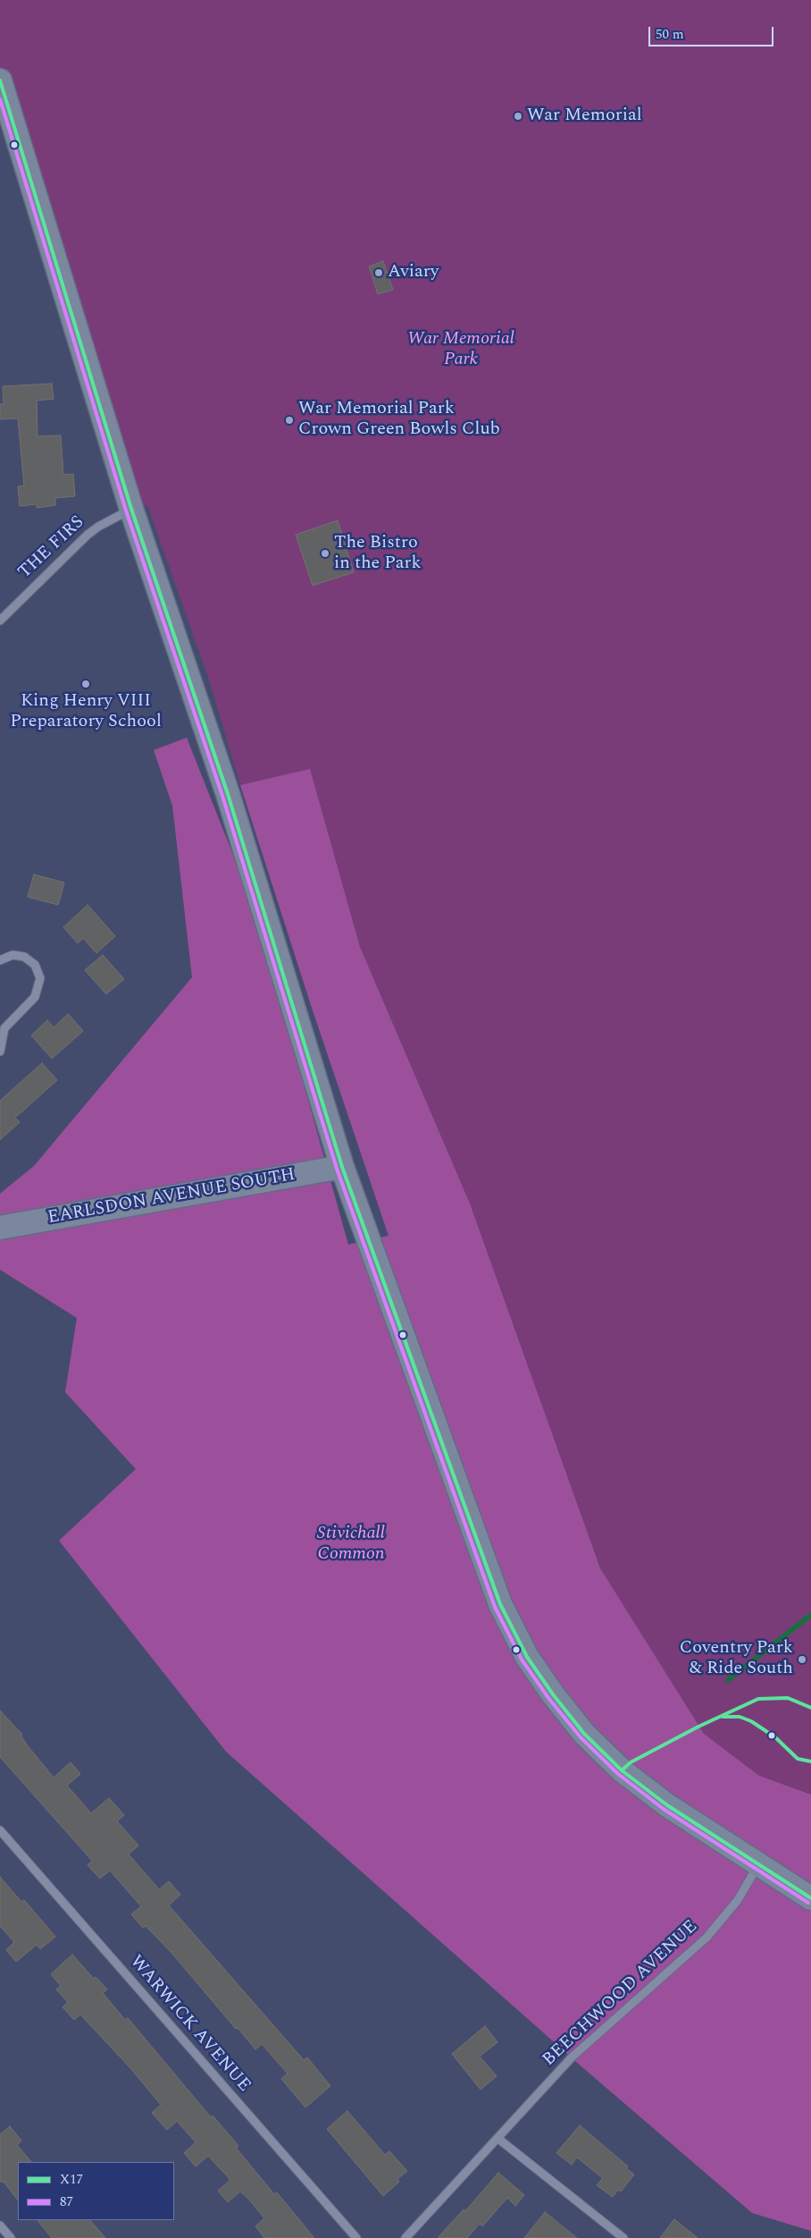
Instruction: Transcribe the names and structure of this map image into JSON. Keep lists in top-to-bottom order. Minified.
{"streets":{"main road":["EARLSDON AVENUE SOUTH"],"street":["THE FIRS","BEECHWOOD AVENUE","WARWICK AVENUE"]},"parks":["War Memorial Park","Stivichall Common"],"places":["War Memorial","Aviary","War Memorial Park Crown Green Bowls Club","The Bistro in the Park","King Henry VIII Preparatory School","Coventry Park & Ride South"],"lines":["transit line X17","transit line 87"],"legend":["X17","87"],"scale_bar":"50 m"}
